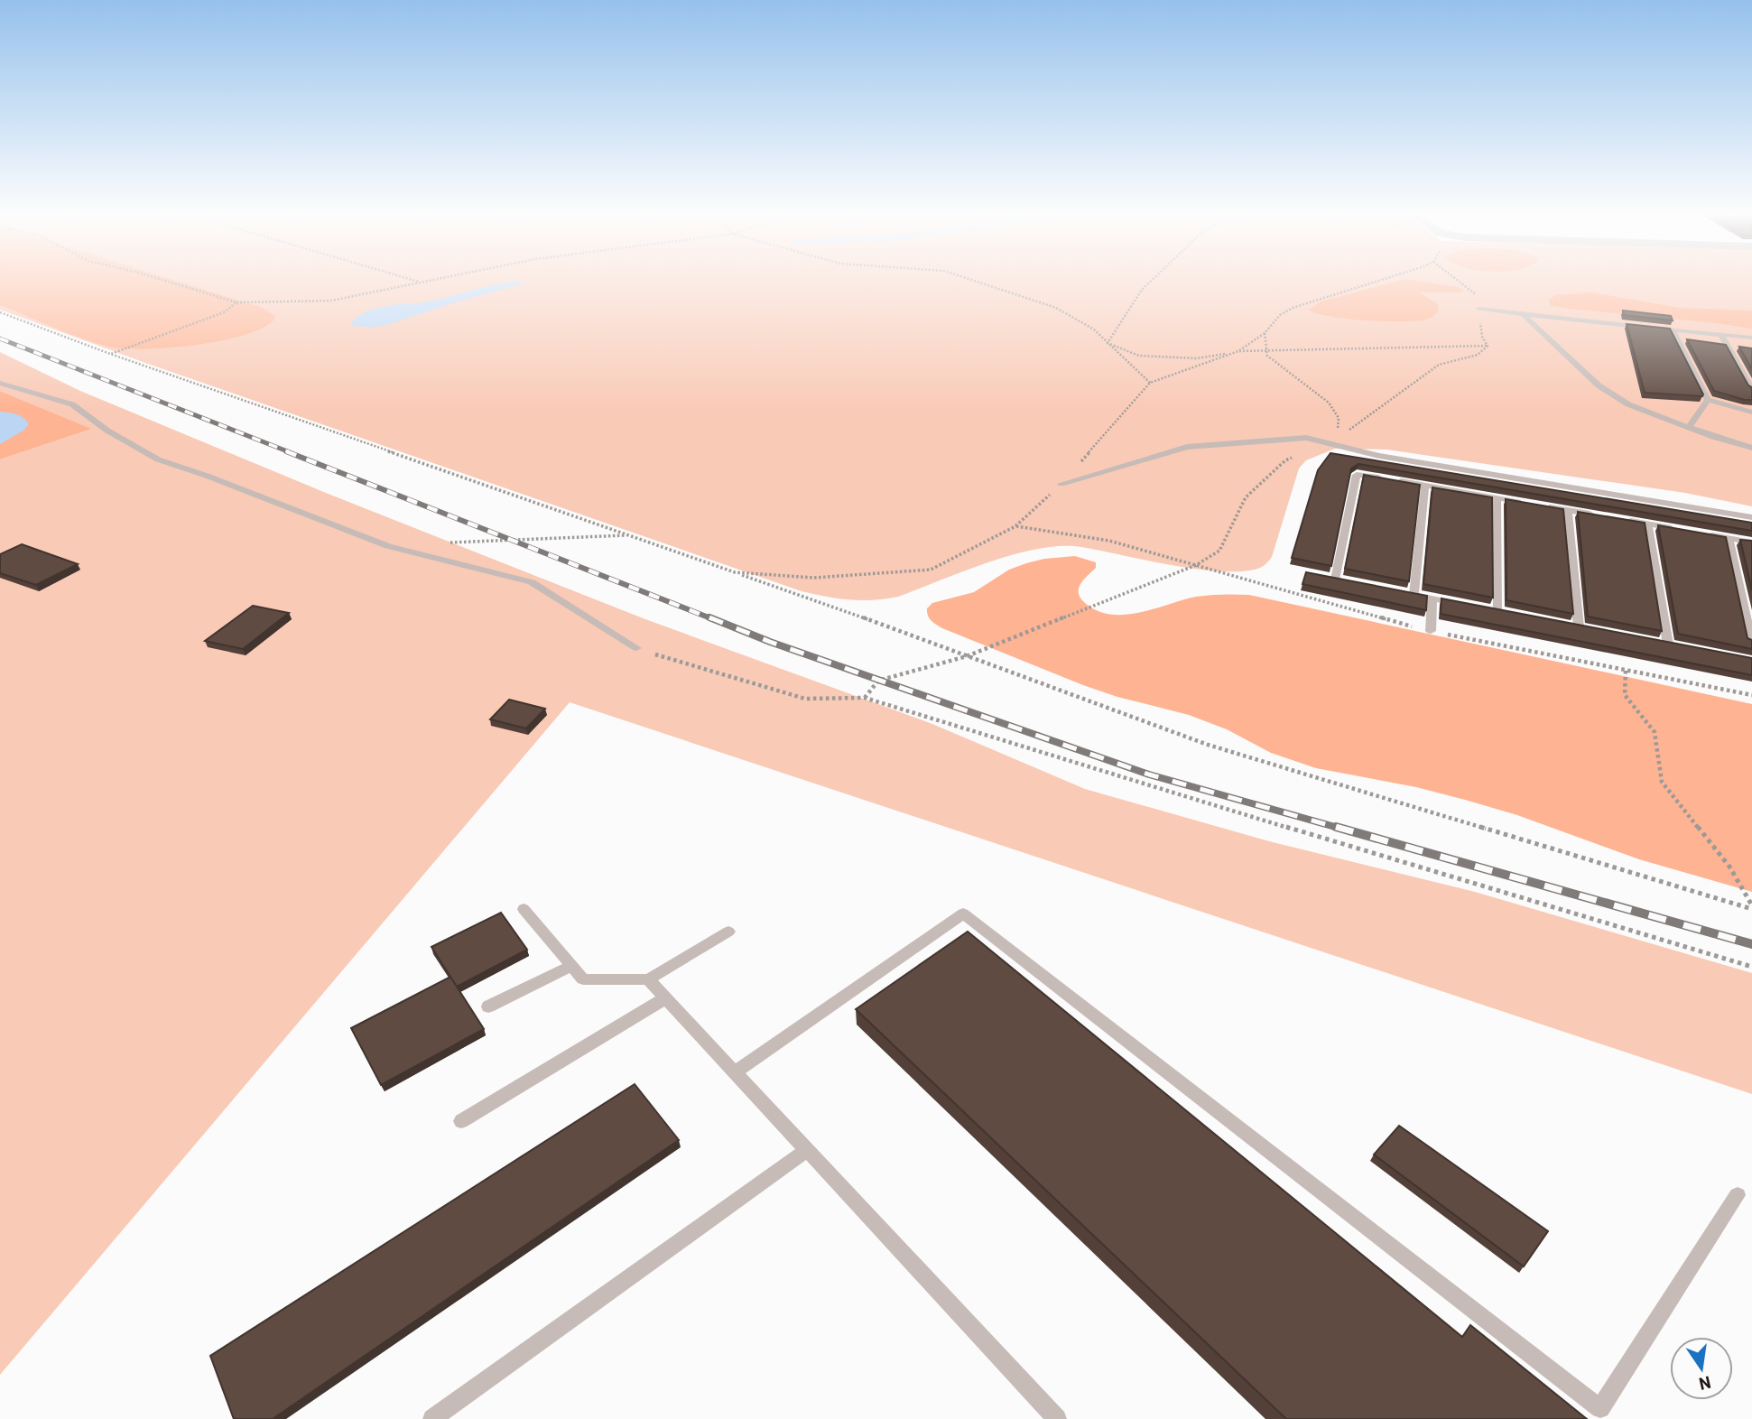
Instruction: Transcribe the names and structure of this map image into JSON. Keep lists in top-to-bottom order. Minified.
{"north":"bottom"}
